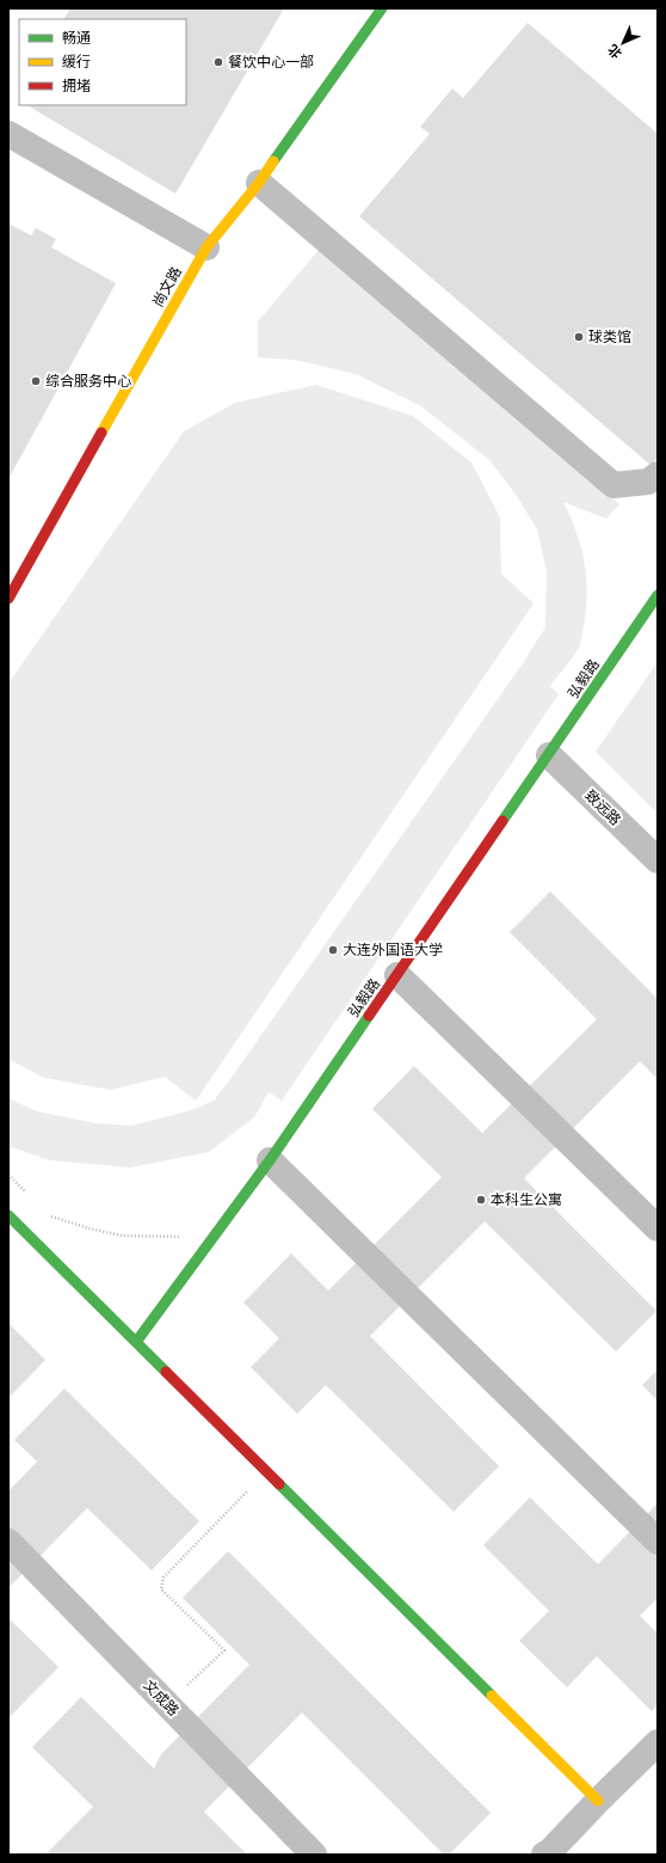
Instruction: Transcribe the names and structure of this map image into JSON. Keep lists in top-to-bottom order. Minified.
{"streets":{"street":["尚文路","弘毅路","致远路","文成路"]},"crossings":[["弘毅路","致远路"]],"places":["餐饮中心一部","球类馆","综合服务中心","大连外国语大学","本科生公寓"],"legend":["畅通","缓行","拥堵"],"north":"bottom left"}
